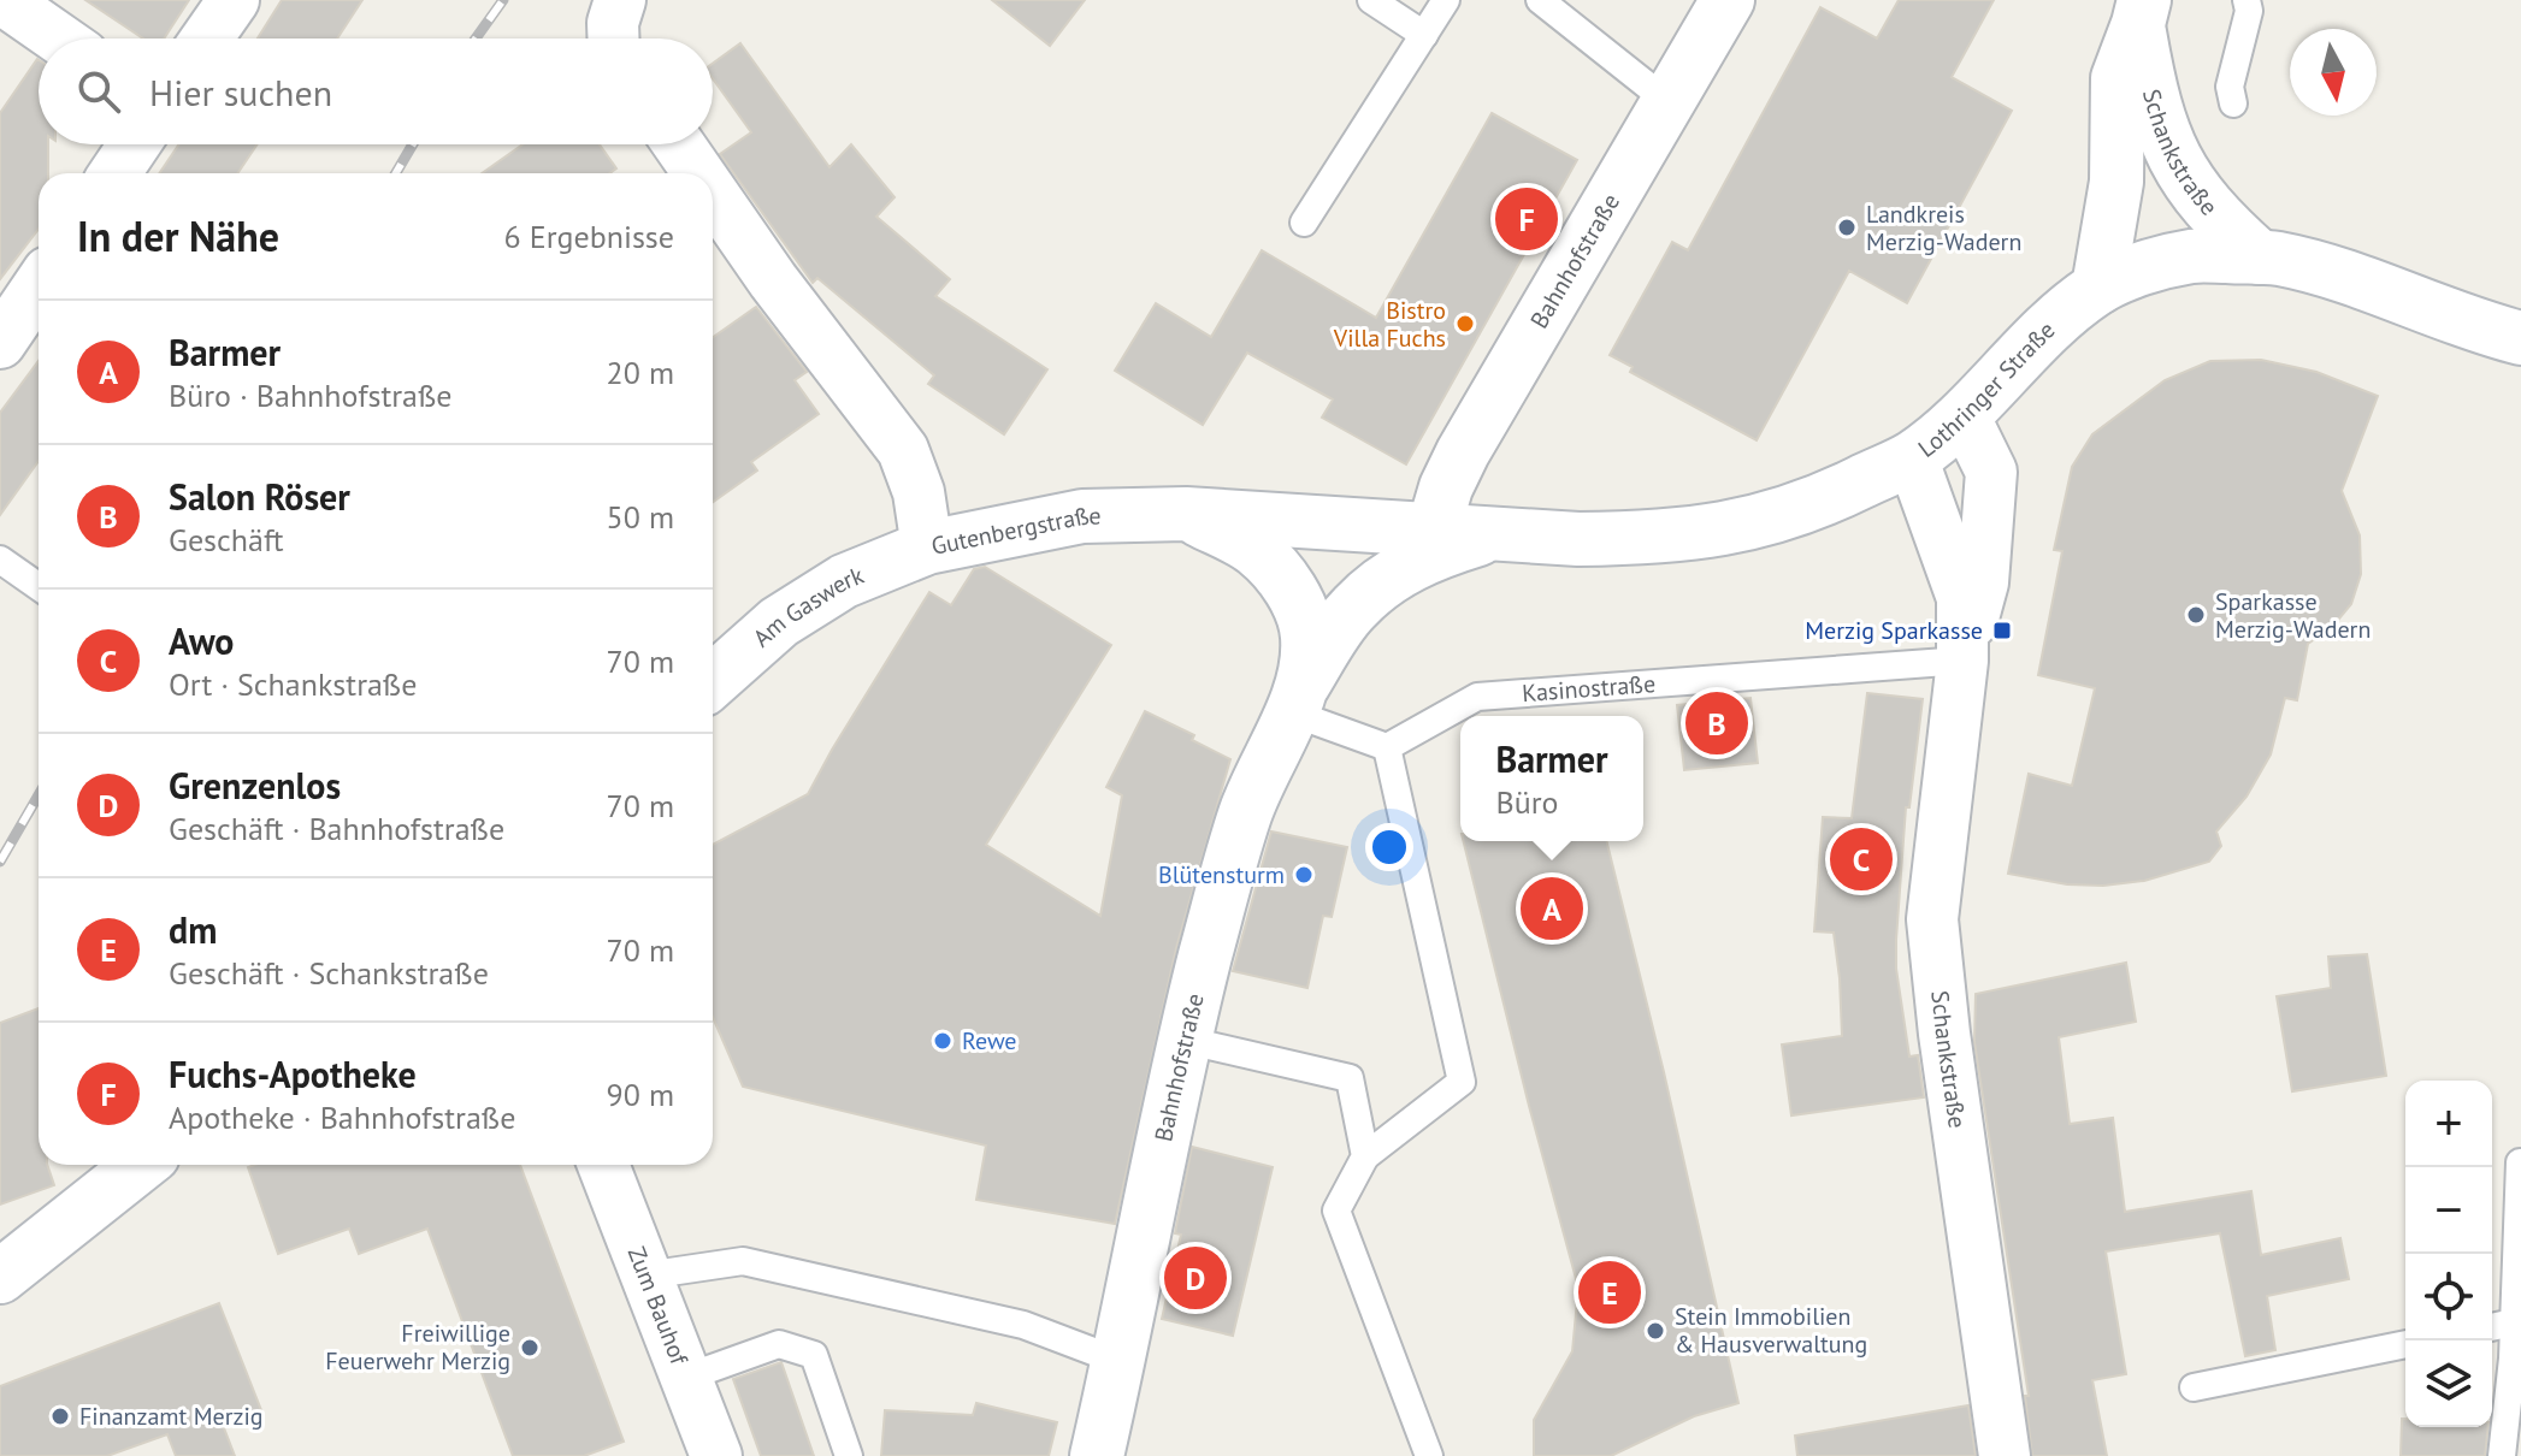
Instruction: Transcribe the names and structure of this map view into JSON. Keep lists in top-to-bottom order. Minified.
{"streets":{"main road":["Schankstraße","Bahnhofstraße","Lothringer Straße","Gutenbergstraße","Am Gaswerk"],"street":["Zum Bauhof"],"lane":["Kasinostraße"]},"crossings":[["Schankstraße","Lothringer Straße"],["Schankstraße","Kasinostraße"],["Bahnhofstraße","Lothringer Straße"],["Bahnhofstraße","Gutenbergstraße"],["Lothringer Straße","Gutenbergstraße"],["Gutenbergstraße","Am Gaswerk"]],"places":{"other":["Landkreis Merzig-Wadern","Bistro Villa Fuchs","Sparkasse Merzig-Wadern","Blütensturm","Rewe","Stein Immobilien & Hausverwaltung","Freiwillige Feuerwehr Merzig","Finanzamt Merzig"],"transit":["Merzig Sparkasse"]},"north":"bottom","page":{"search":"Hier suchen","heading":["In der Nähe","6 Ergebnisse"],"pins":["F","B","C","A","D","E"],"list":[{"mark":"A","name":"Barmer","note":"Büro · Bahnhofstraße","value":"20 m"},{"mark":"B","name":"Salon Röser","note":"Geschäft","value":"50 m"},{"mark":"C","name":"Awo","note":"Ort · Schankstraße","value":"70 m"},{"mark":"D","name":"Grenzenlos","note":"Geschäft · Bahnhofstraße","value":"70 m"},{"mark":"E","name":"dm","note":"Geschäft · Schankstraße","value":"70 m"},{"mark":"F","name":"Fuchs-Apotheke","note":"Apotheke · Bahnhofstraße","value":"90 m"}],"popup":["Barmer","Büro"],"map_buttons":["+","−"]}}
